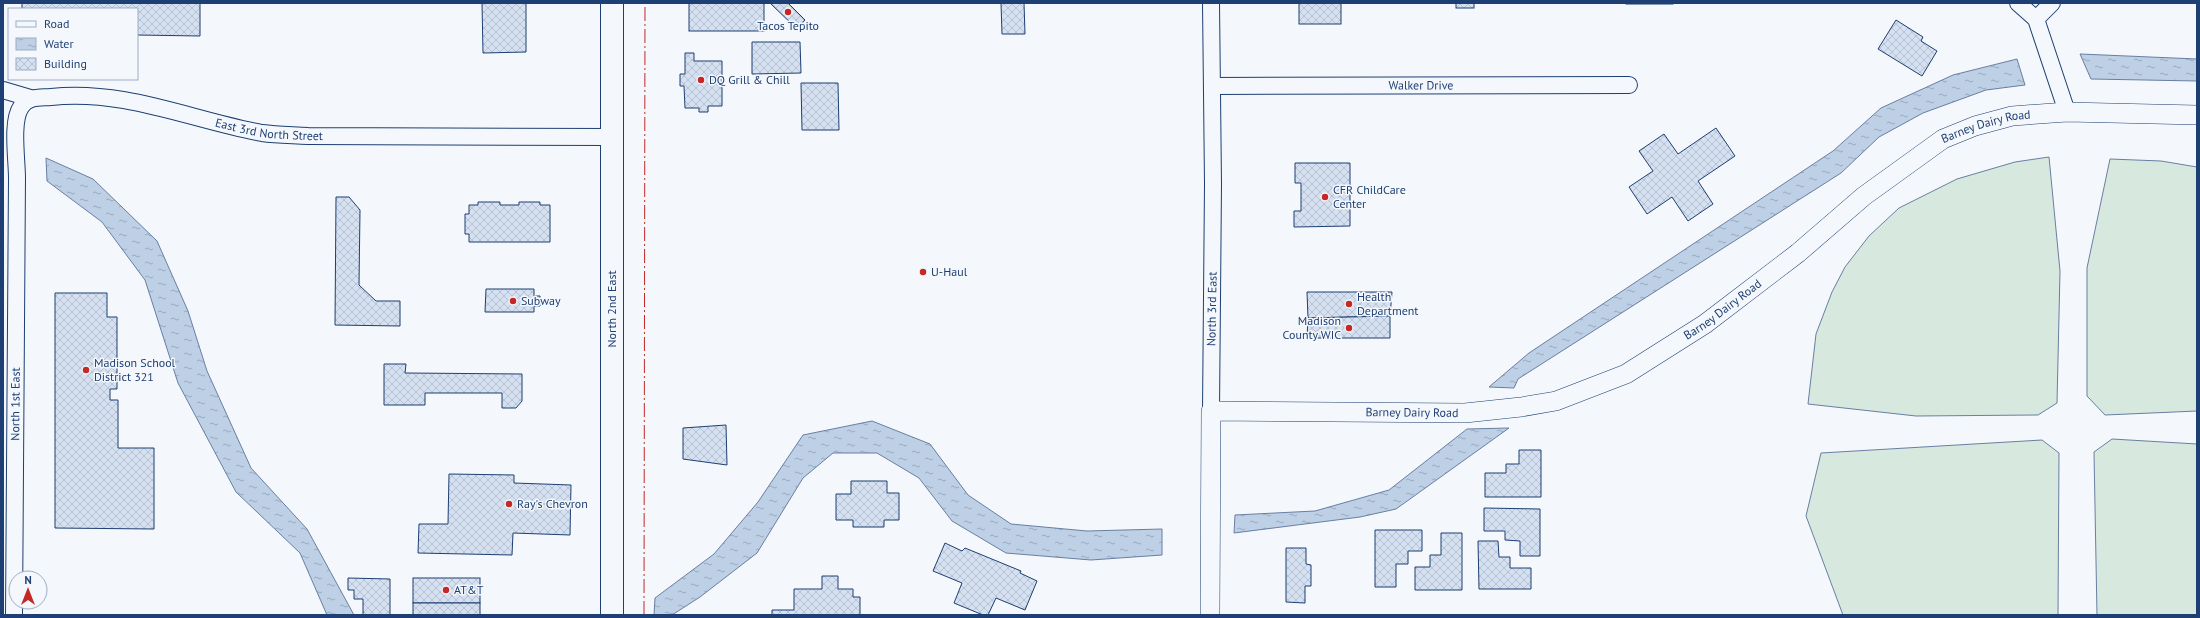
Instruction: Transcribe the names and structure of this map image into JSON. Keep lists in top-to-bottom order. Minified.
{"streets":{"main road":["North 2nd East"],"street":["Walker Drive","East 3rd North Street","Barney Dairy Road","North 3rd East","North 1st East"]},"crossings":[["Walker Drive","North 3rd East"],["East 3rd North Street","North 2nd East"],["East 3rd North Street","North 1st East"],["Barney Dairy Road","North 3rd East"]],"places":["Tacos Tepito","DQ Grill & Chill","CFR ChildCare Center","U-Haul","Subway","Health Department","Madison County WIC","Madison School District 321","Ray's Chevron","AT&T"],"legend":["Road","Water","Building"],"north":"top"}
